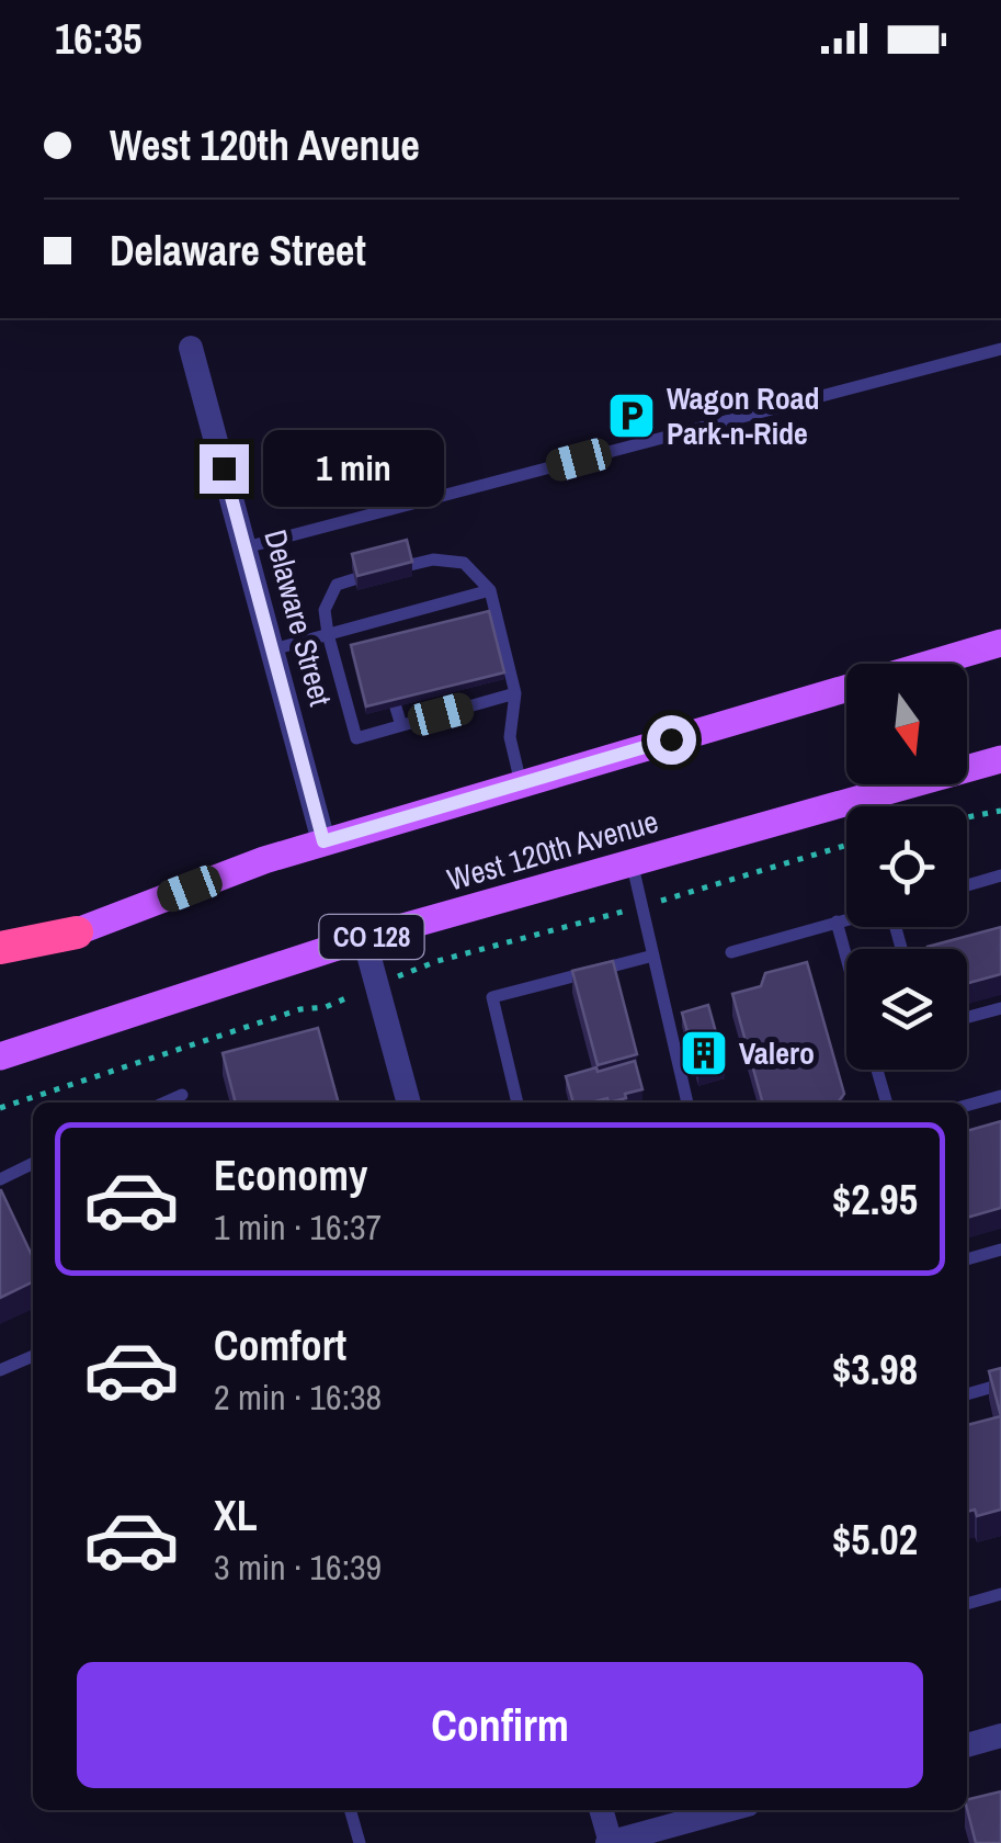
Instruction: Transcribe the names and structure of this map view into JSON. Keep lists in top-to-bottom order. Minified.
{"streets":{"main road":["West 120th Avenue","CO 128"],"street":["Delaware Street"]},"places":{"parking":["Wagon Road Park-n-Ride"],"building":["Valero"]},"north":"bottom","page":{"status":"16:35","banner":["West 120th Avenue","Delaware Street"],"bubble":"1 min","list":[{"name":"Economy","note":"1 min · 16:37","value":"$2.95"},{"name":"Comfort","note":"2 min · 16:38","value":"$3.98"},{"name":"XL","note":"3 min · 16:39","value":"$5.02"}],"buttons":"Confirm"}}
